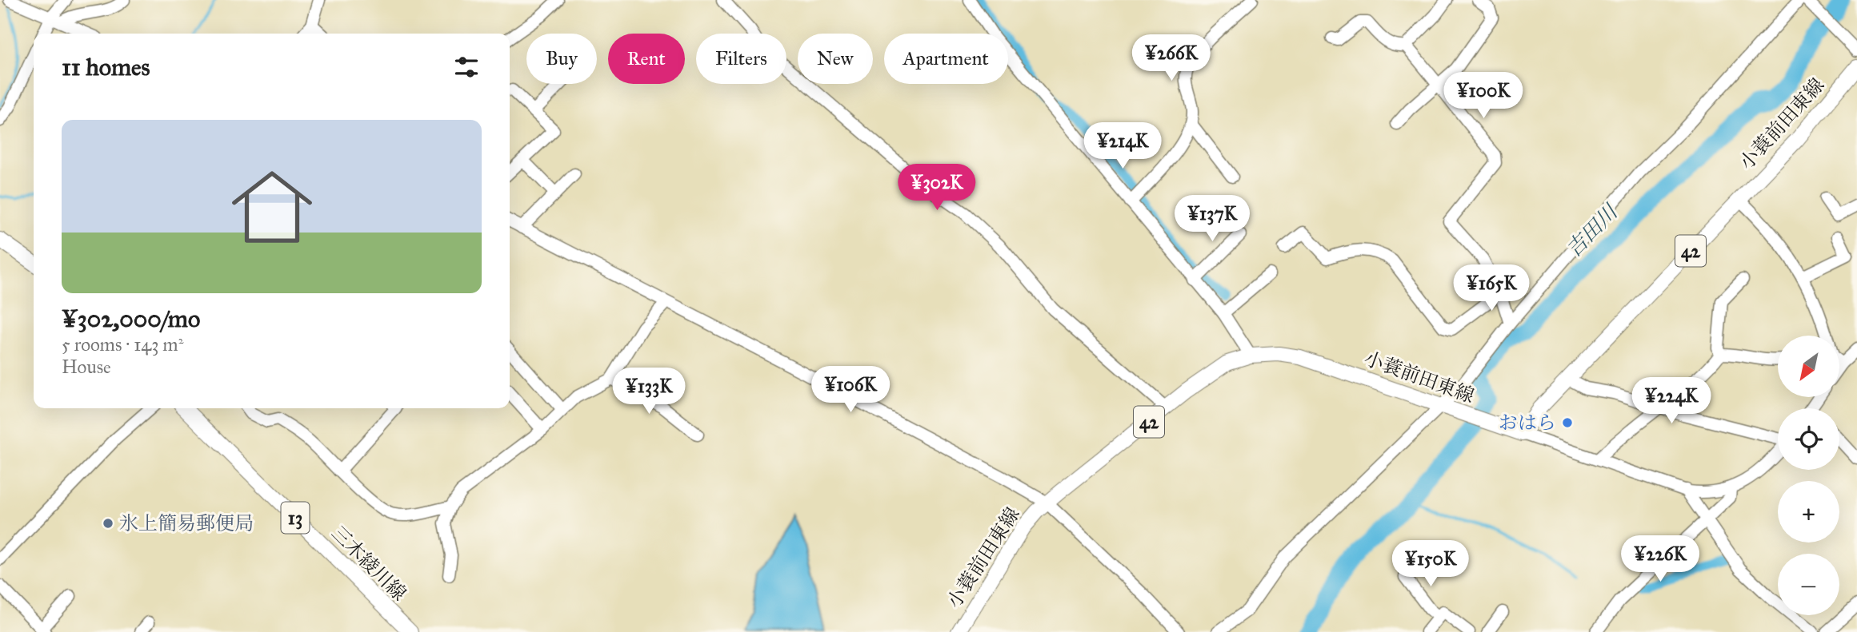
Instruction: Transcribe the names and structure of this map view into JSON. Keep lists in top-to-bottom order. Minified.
{"streets":{"main road":["小蓑前田東線","42","13","三木綾川線"]},"water":["吉田川"],"places":["おはら","氷上簡易郵便局"],"north":"bottom left","page":{"chip":["Buy","Rent","Filters","New","Apartment"],"heading":"11 homes","price":["¥266K","¥100K","¥214K","¥302K","¥137K","¥165K","¥106K","¥133K","¥224K","¥226K","¥150K"],"list":[{"name":"¥302,000/mo","note":"5 rooms · 143 m² · House"}],"map_buttons":["+","−"]}}
